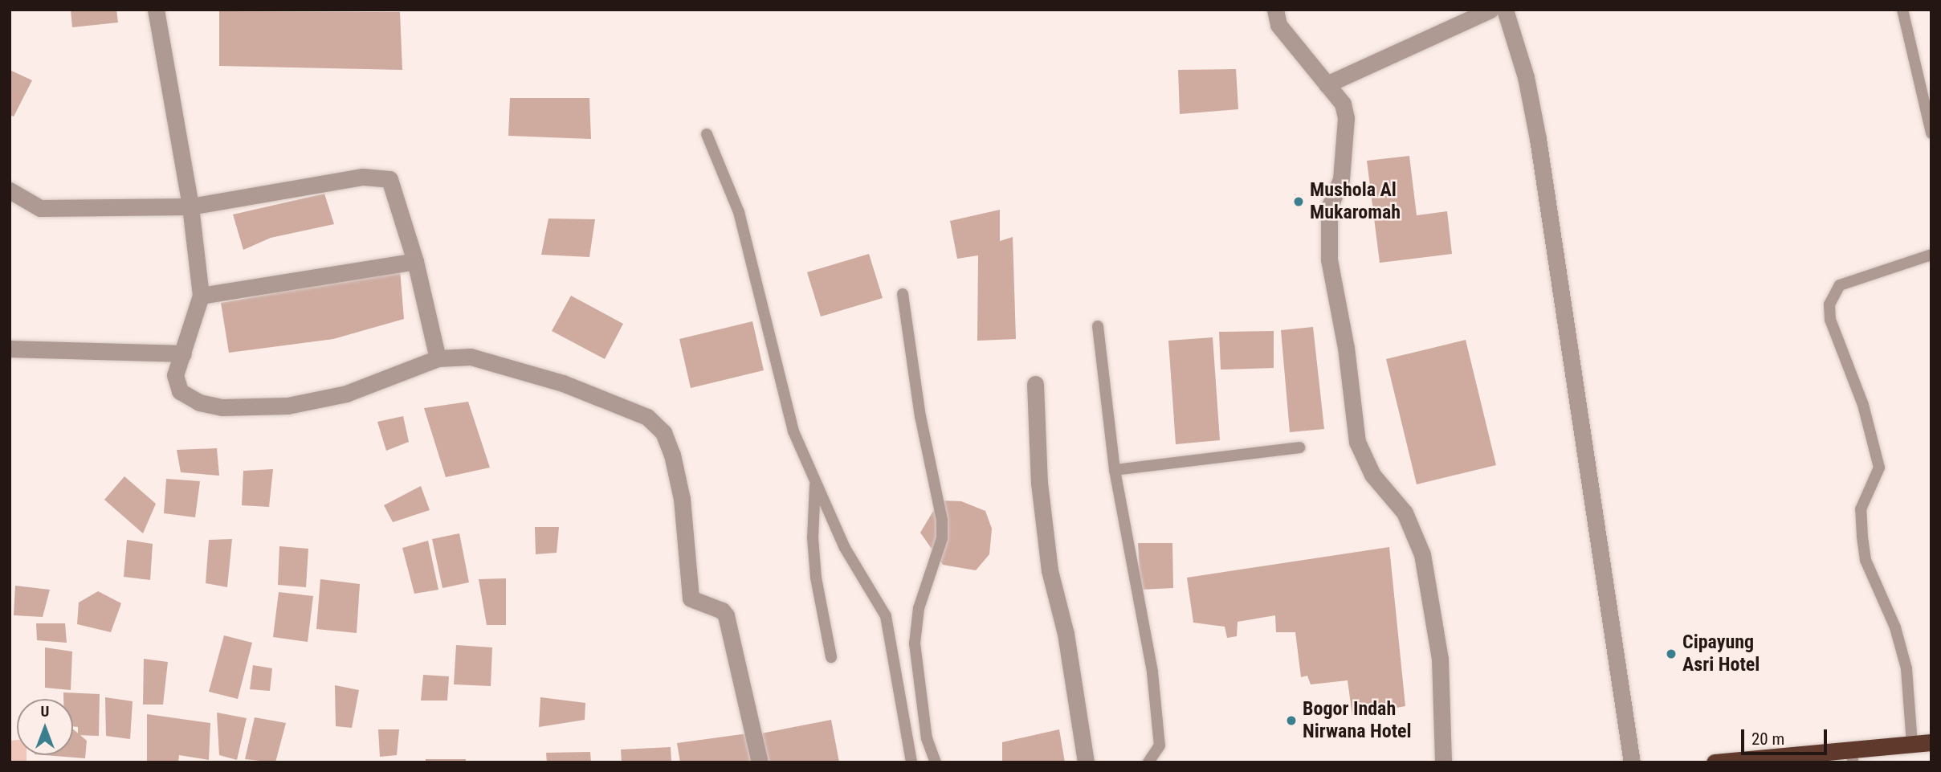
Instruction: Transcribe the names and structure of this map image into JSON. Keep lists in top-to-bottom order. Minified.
{"places":["Mushola Al Mukaromah","Cipayung Asri Hotel","Bogor Indah Nirwana Hotel"],"scale_bar":"20 m","north":"top"}
